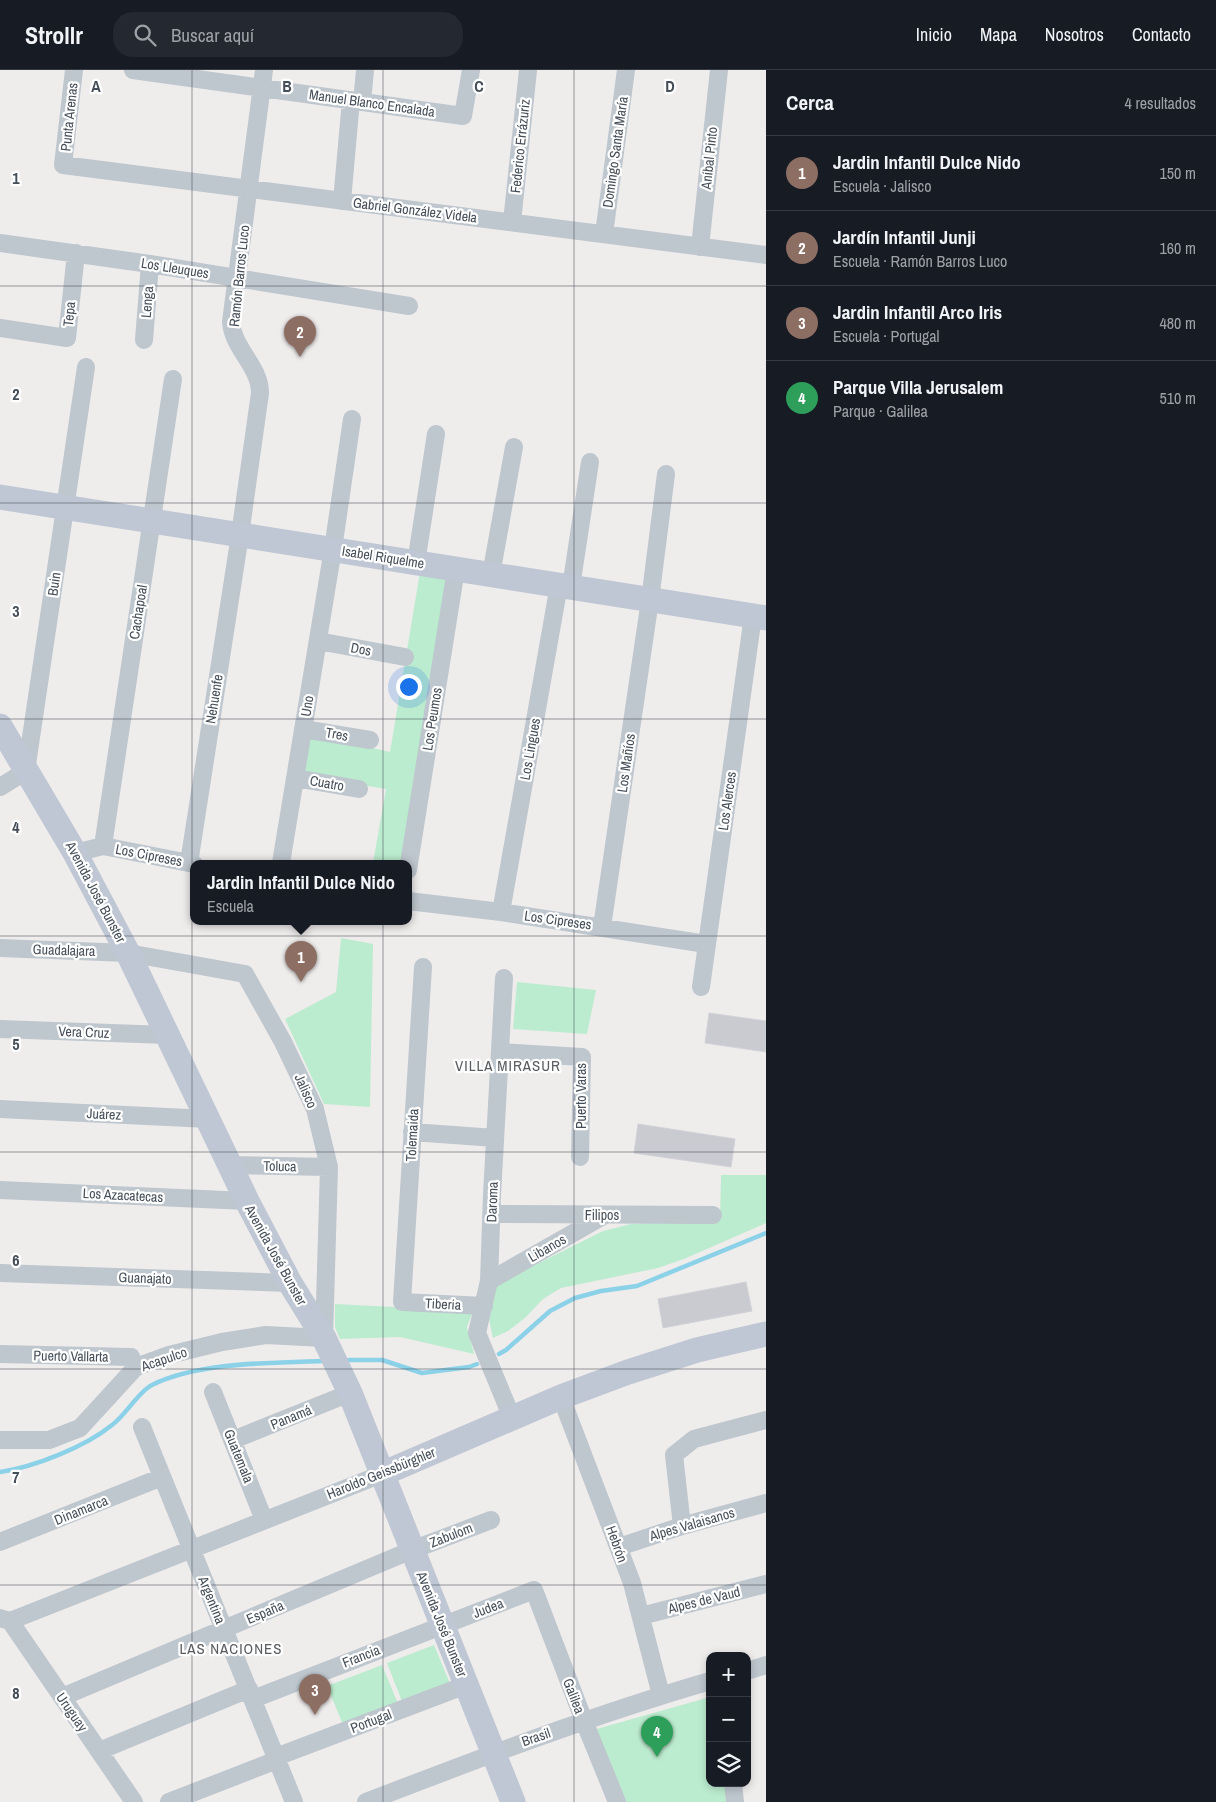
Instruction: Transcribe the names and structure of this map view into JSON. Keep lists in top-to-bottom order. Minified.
{"streets":{"street":["Manuel Blanco Encalada","Punta Arenas","Federico Errázuriz","Domingo Santa María","Aníbal Pinto","Gabriel González Videla","Los Lleuques","Ramón Barros Luco","Lenga","Tepa","Isabel Riquelme","Buin","Cachapoal","Dos","Nehuenfe","Uno","Los Peumos","Tres","Los Lingues","Los Mañíos","Cuatro","Los Alerces","Los Cipreses","Avenida José Bunster","Guadalajara","Vera Cruz","Jalisco","Puerto Varas","Juárez","Tolemaida","Toluca","Los Azacatecas","Daroma","Filipos","Libanos","Guanajato","Tiberia","Puerto Vallarta","Acapulco","Panamá","Guatemala","Haroldo Geissbürghler","Dinamarca","Alpes Valaisanos","Zabulom","Hebrón","Argentina","Alpes de Vaud","Judea","España","Francia","Galilea","Uruguay","Portugal","Brasil"]},"crossings":[["Manuel Blanco Encalada","Ramón Barros Luco"],["Punta Arenas","Gabriel González Videla"],["Federico Errázuriz","Gabriel González Videla"],["Domingo Santa María","Gabriel González Videla"],["Aníbal Pinto","Gabriel González Videla"],["Gabriel González Videla","Ramón Barros Luco"],["Los Lleuques","Ramón Barros Luco"],["Los Lleuques","Lenga"],["Los Lleuques","Tepa"],["Ramón Barros Luco","Isabel Riquelme"],["Ramón Barros Luco","Nehuenfe"],["Isabel Riquelme","Buin"],["Isabel Riquelme","Cachapoal"],["Isabel Riquelme","Nehuenfe"],["Isabel Riquelme","Uno"],["Isabel Riquelme","Los Peumos"],["Isabel Riquelme","Los Lingues"],["Isabel Riquelme","Los Mañíos"],["Isabel Riquelme","Los Alerces"],["Buin","Avenida José Bunster"],["Cachapoal","Los Cipreses"],["Dos","Uno"],["Uno","Tres"],["Uno","Cuatro"],["Los Lingues","Los Cipreses"],["Los Mañíos","Los Cipreses"],["Los Alerces","Los Cipreses"],["Los Cipreses","Avenida José Bunster"],["Avenida José Bunster","Guadalajara"],["Avenida José Bunster","Vera Cruz"],["Avenida José Bunster","Jalisco"],["Avenida José Bunster","Juárez"],["Avenida José Bunster","Toluca"],["Avenida José Bunster","Los Azacatecas"],["Avenida José Bunster","Guanajato"],["Avenida José Bunster","Acapulco"],["Avenida José Bunster","Panamá"],["Avenida José Bunster","Haroldo Geissbürghler"],["Avenida José Bunster","Zabulom"],["Avenida José Bunster","Judea"],["Avenida José Bunster","España"],["Avenida José Bunster","Francia"],["Avenida José Bunster","Portugal"],["Avenida José Bunster","Brasil"],["Guadalajara","Jalisco"],["Jalisco","Toluca"],["Jalisco","Acapulco"],["Puerto Varas","Daroma"],["Tolemaida","Tiberia"],["Daroma","Filipos"],["Daroma","Libanos"],["Daroma","Tiberia"],["Daroma","Haroldo Geissbürghler"],["Filipos","Libanos"],["Puerto Vallarta","Acapulco"],["Panamá","Guatemala"],["Guatemala","Haroldo Geissbürghler"],["Haroldo Geissbürghler","Hebrón"],["Haroldo Geissbürghler","Argentina"],["Haroldo Geissbürghler","Uruguay"],["Dinamarca","Argentina"],["Alpes Valaisanos","Hebrón"],["Zabulom","España"],["Hebrón","Alpes de Vaud"],["Hebrón","Brasil"],["Argentina","España"],["Argentina","Francia"],["Argentina","Portugal"],["Judea","Francia"],["Judea","Galilea"],["España","Uruguay"],["Francia","Uruguay"],["Galilea","Brasil"]],"districts":["VILLA MIRASUR","LAS NACIONES"],"page":{"header":"Strollr","search":"Buscar aquí","nav":["Inicio","Mapa","Nosotros","Contacto"],"heading":["Cerca","4 resultados"],"list":[{"mark":"1","name":"Jardin Infantil Dulce Nido","note":"Escuela · Jalisco","value":"150 m"},{"mark":"2","name":"Jardín Infantil Junji","note":"Escuela · Ramón Barros Luco","value":"160 m"},{"mark":"3","name":"Jardin Infantil Arco Iris","note":"Escuela · Portugal","value":"480 m"},{"mark":"4","name":"Parque Villa Jerusalem","note":"Parque · Galilea","value":"510 m"}],"pins":["2","1","3","4"],"popup":["Jardin Infantil Dulce Nido","Escuela"],"map_buttons":["+","−"]},"grid":{"columns":["A","B","C","D"],"rows":["1","2","3","4","5","6","7","8"]}}
